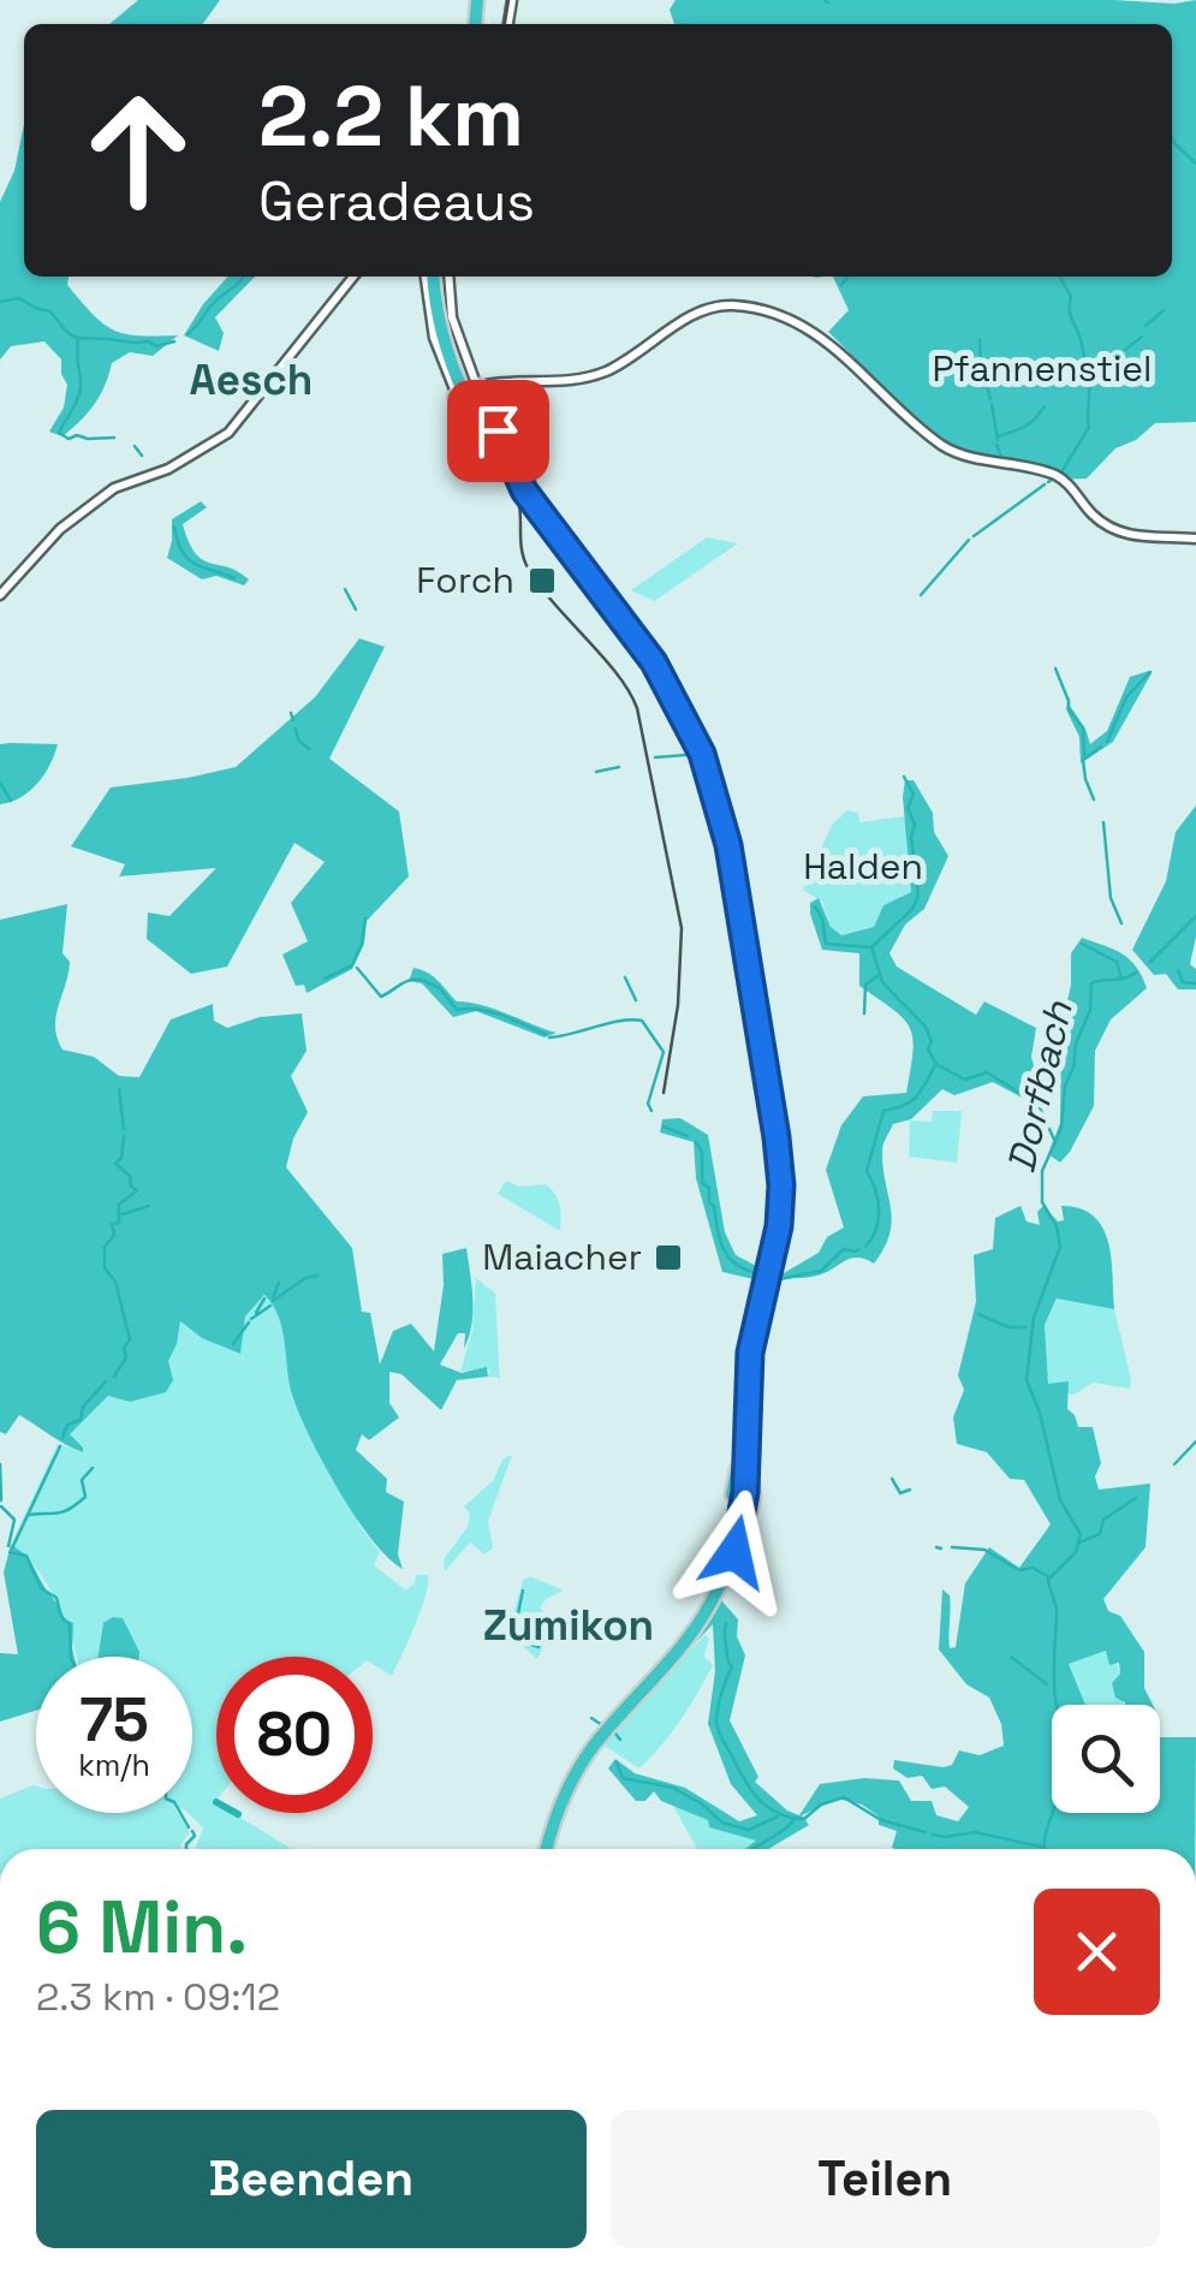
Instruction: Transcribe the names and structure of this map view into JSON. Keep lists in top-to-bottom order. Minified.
{"districts":["Aesch","Zumikon"],"water":["Dorfbach"],"parks":["Pfannenstiel","Halden"],"places":{"transit":["Forch","Maiacher"]},"page":{"turn":["2.2 km","Geradeaus"],"speed":"75 km/h","limit":"80","heading":["6 Min.","2.3 km · 09:12"],"buttons":["Beenden","Teilen"]}}
